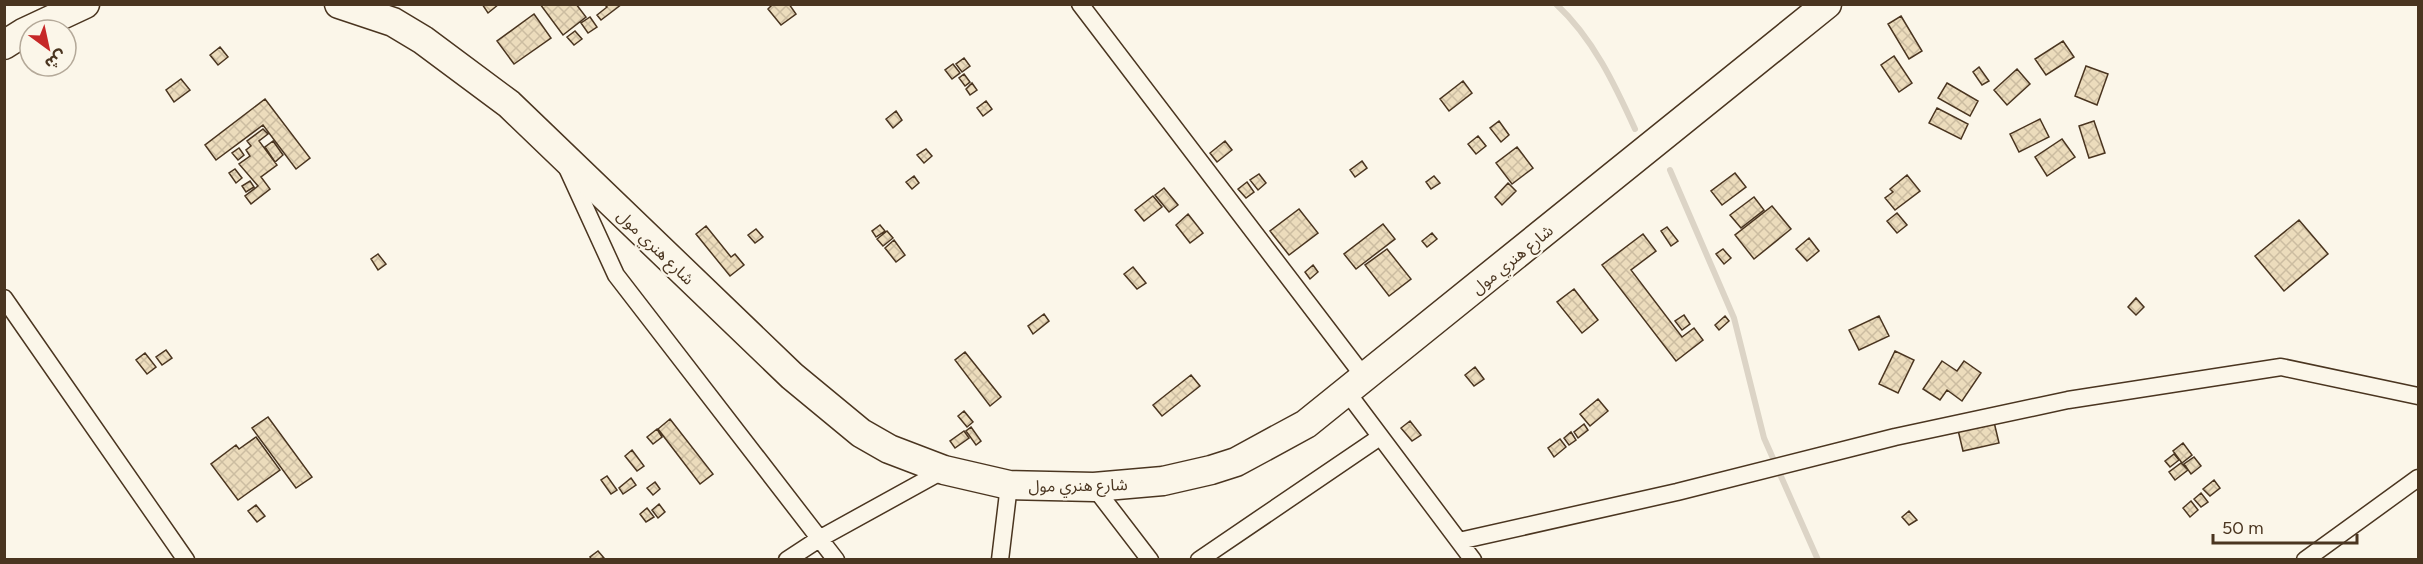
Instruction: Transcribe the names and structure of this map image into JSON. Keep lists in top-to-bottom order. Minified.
{"streets":{"highway":["شارع هنري مول"]},"scale_bar":"50 m","north":"bottom right"}
